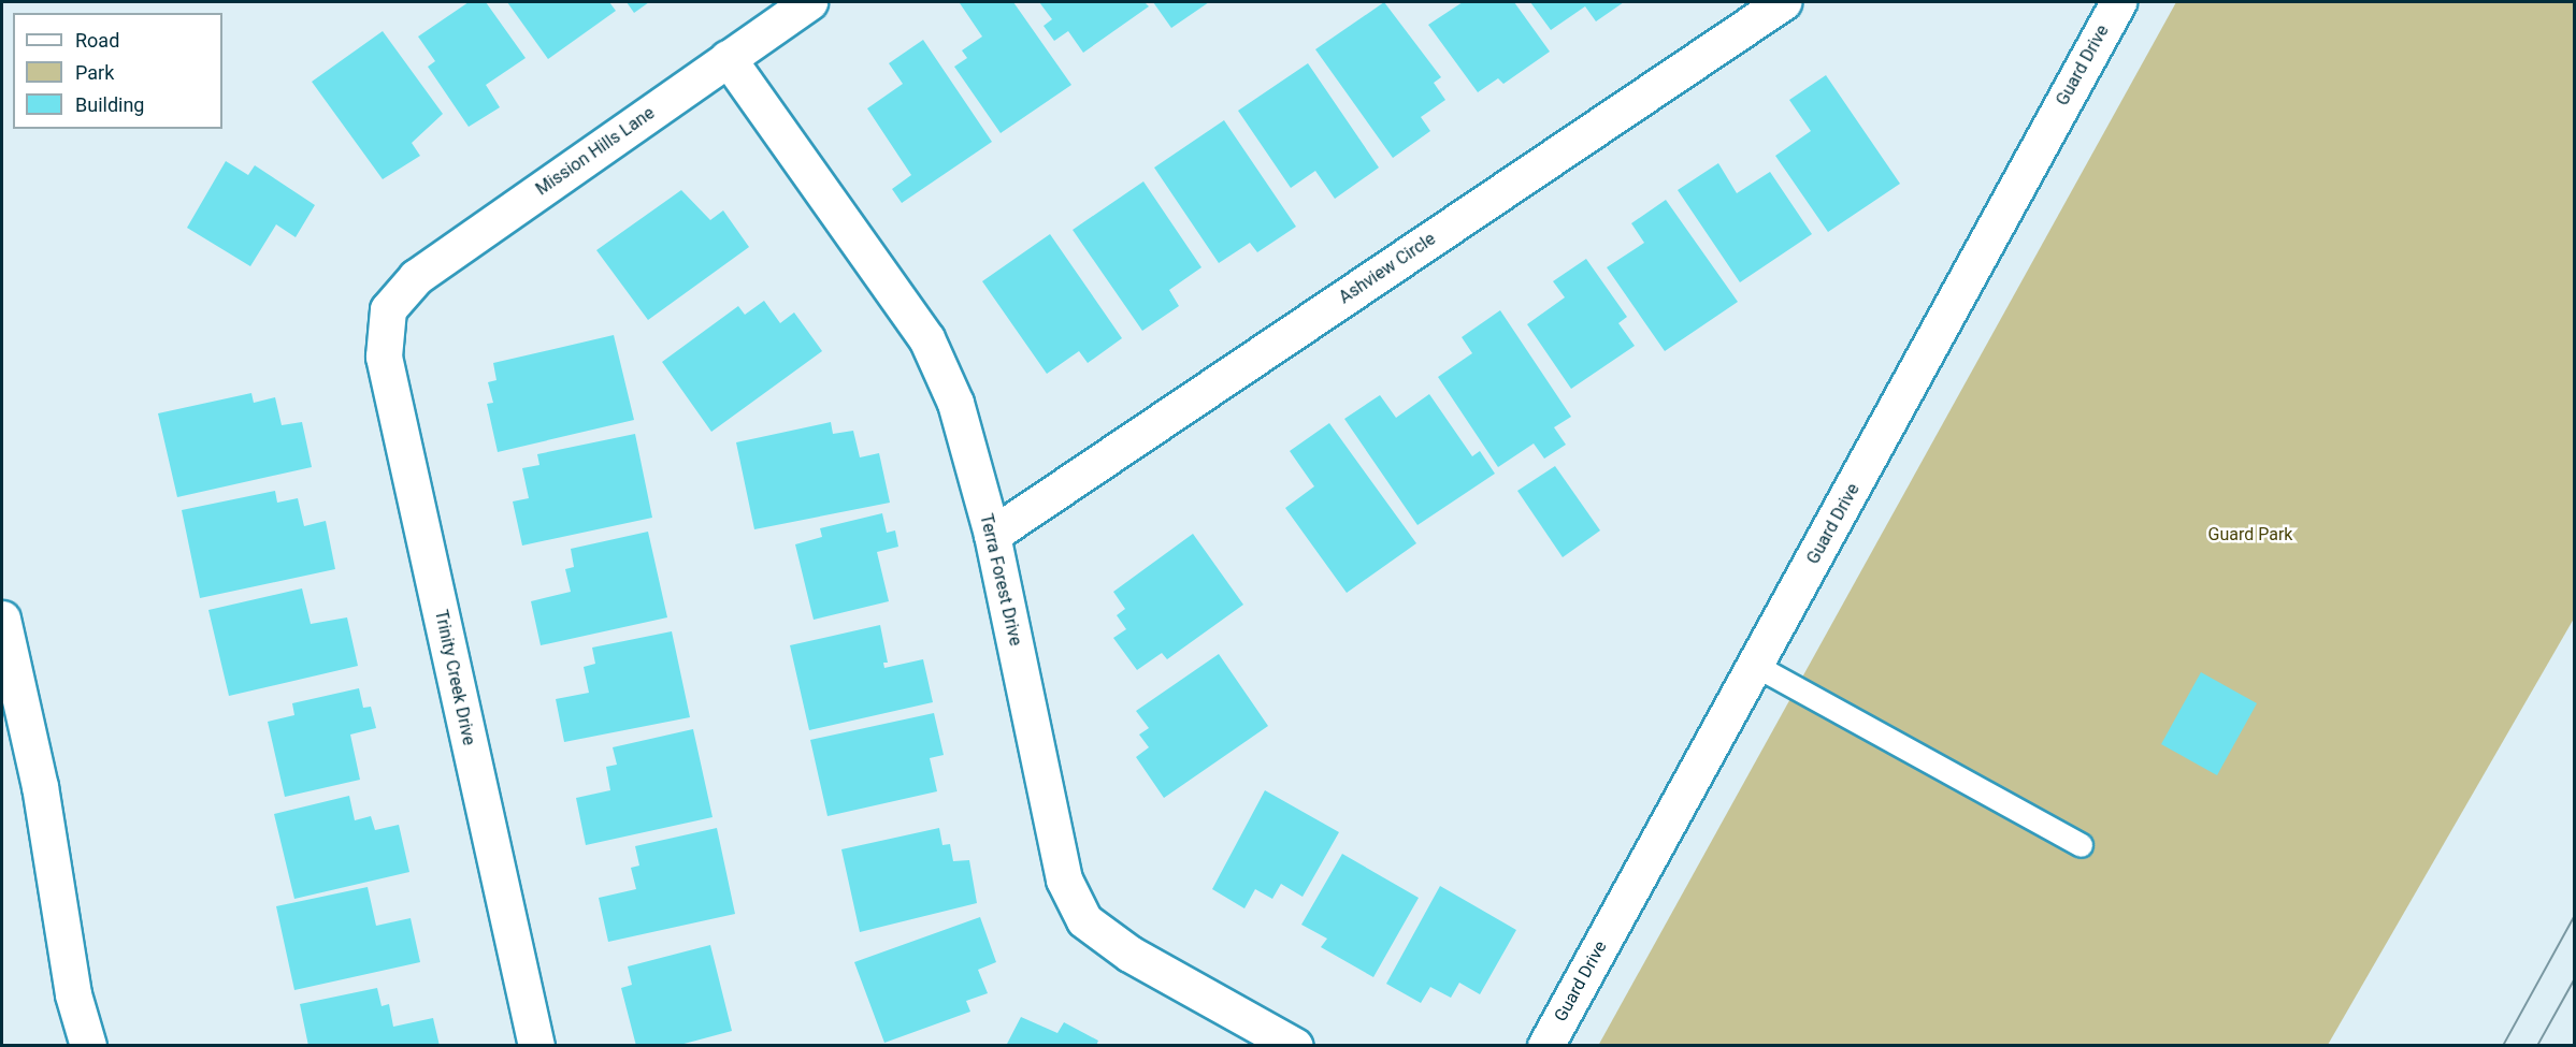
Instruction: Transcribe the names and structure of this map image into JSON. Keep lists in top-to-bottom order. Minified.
{"streets":{"main road":["Guard Drive","Mission Hills Lane","Ashview Circle","Terra Forest Drive","Trinity Creek Drive"]},"crossings":[["Mission Hills Lane","Terra Forest Drive"],["Mission Hills Lane","Trinity Creek Drive"],["Ashview Circle","Terra Forest Drive"]],"parks":["Guard Park"],"legend":["Road","Park","Building"]}
